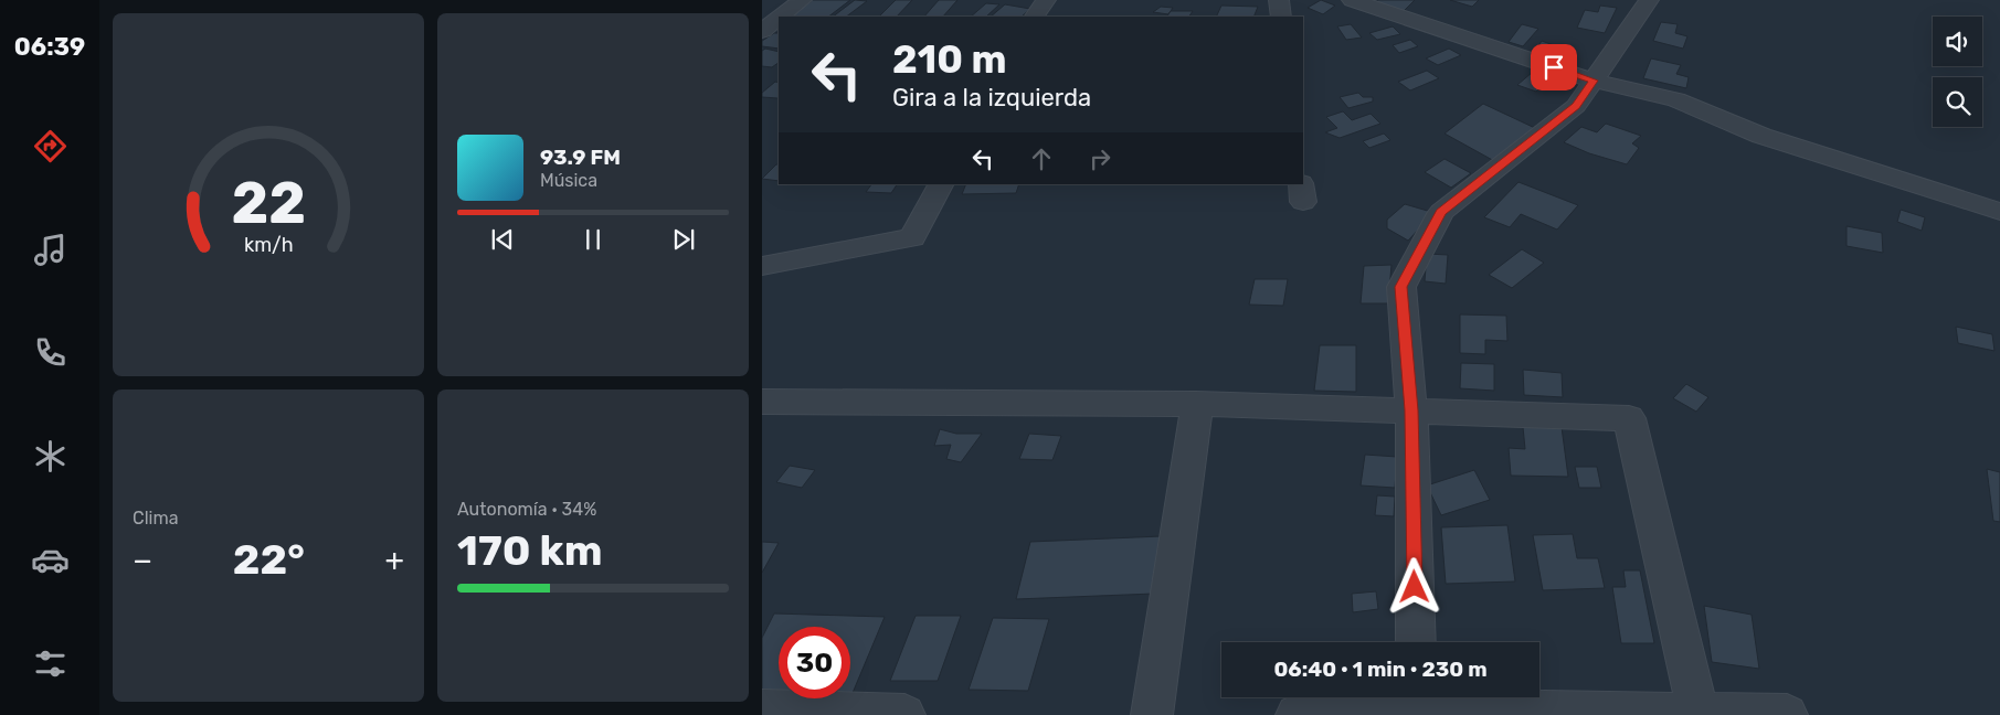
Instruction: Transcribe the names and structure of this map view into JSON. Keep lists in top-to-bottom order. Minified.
{"page":{"tabs":"06:39","turn":["210 m","Gira a la izquierda"],"song":["93.9 FM","Música"],"tile":["Clima",["Autonomía · 34%","170 km"]],"heat":["−","22°","+"],"limit":"30","trip":"06:40 · 1 min · 230 m","gauge":["22","km/h"]}}
